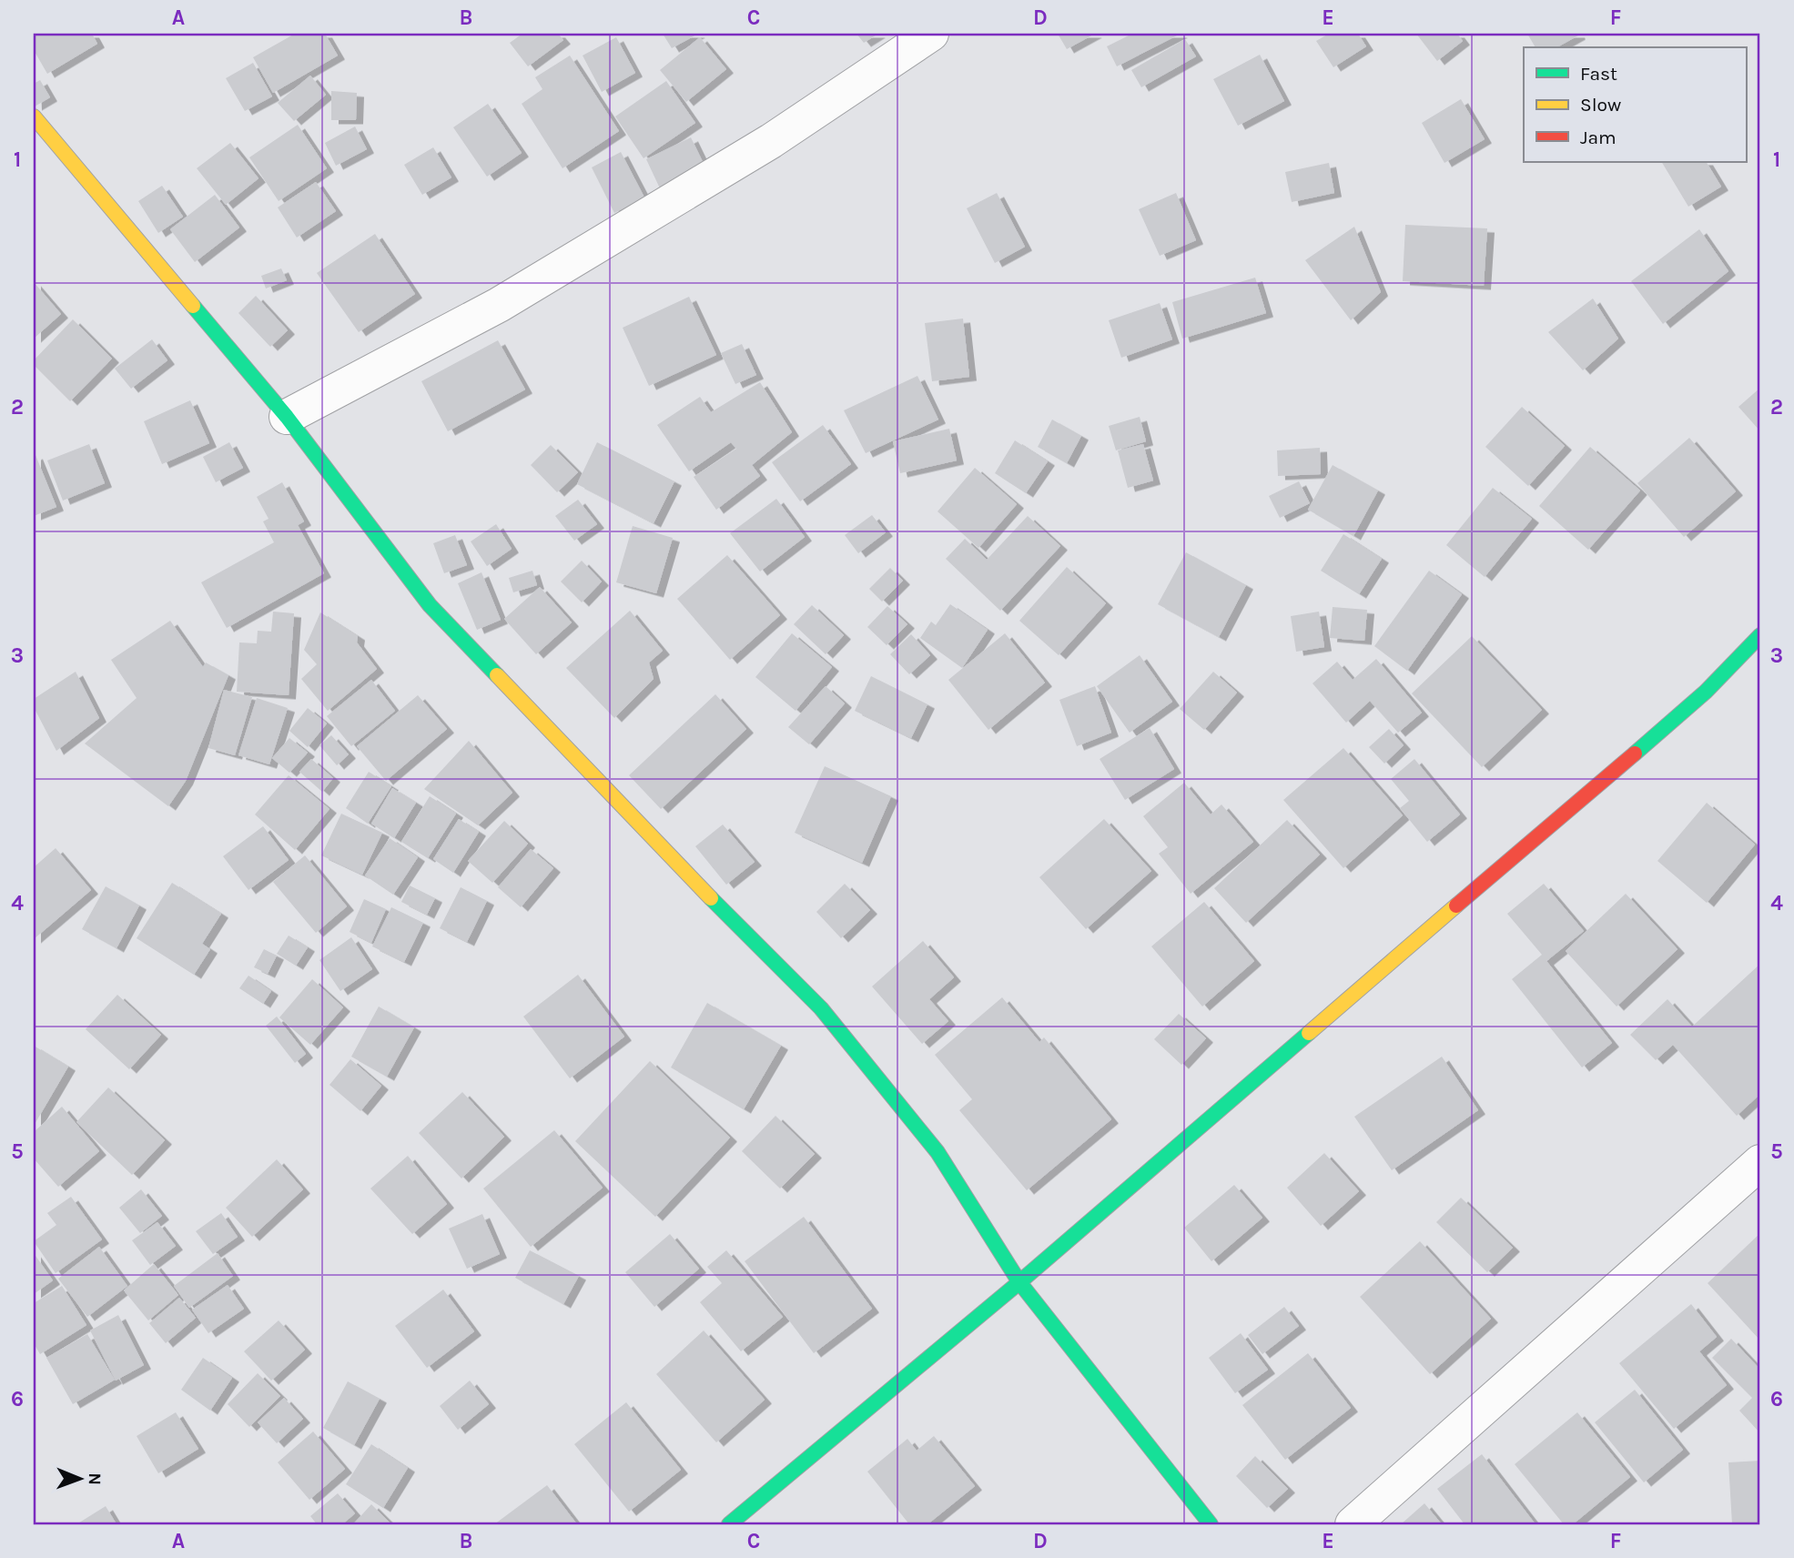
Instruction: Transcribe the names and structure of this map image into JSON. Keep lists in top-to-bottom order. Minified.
{"legend":["Fast","Slow","Jam"],"north":"right","grid":{"columns":["A","B","C","D","E","F"],"rows":["1","2","3","4","5","6"]}}
